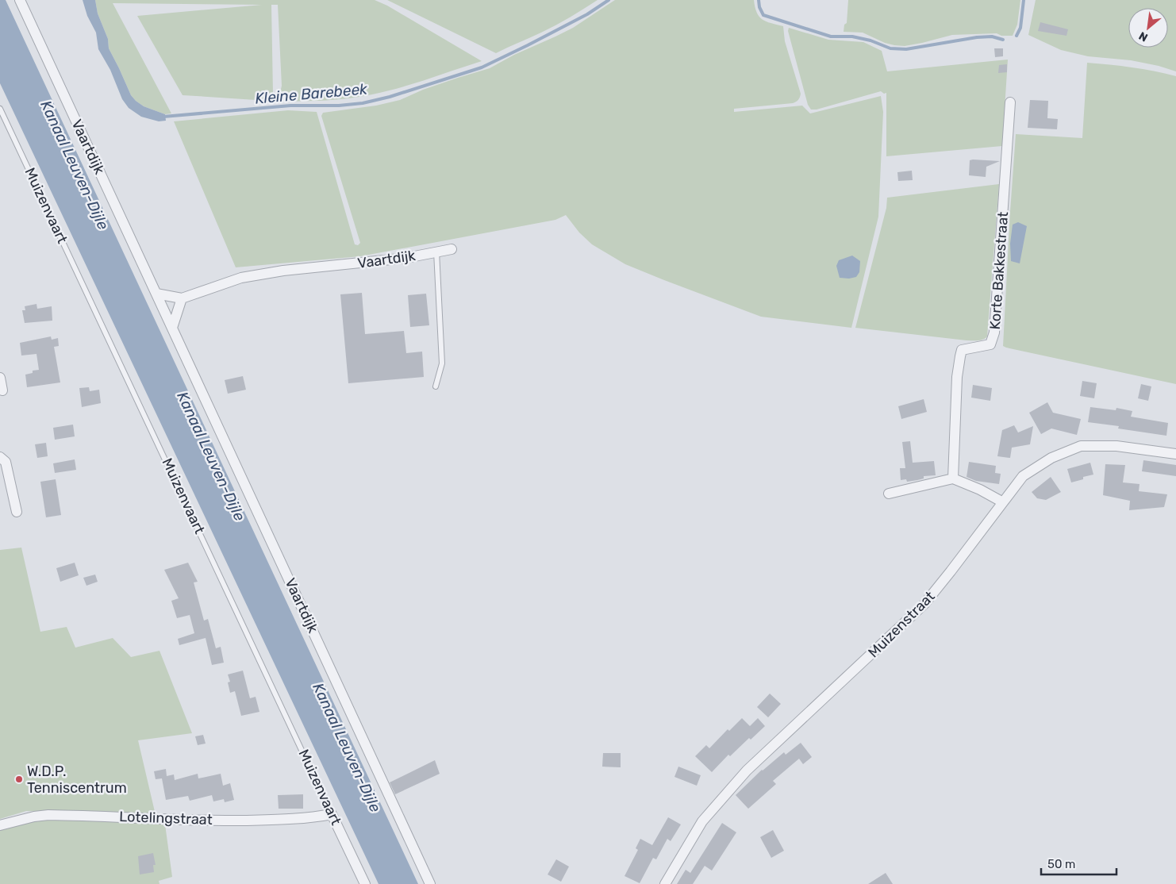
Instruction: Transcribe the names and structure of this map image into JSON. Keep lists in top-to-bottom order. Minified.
{"streets":{"street":["Vaartdijk","Muizenvaart","Korte Bakkestraat","Muizenstraat","Lotelingstraat"]},"crossings":[["Muizenvaart","Lotelingstraat"]],"water":["Kleine Barebeek","Kanaal Leuven-Dijle"],"places":["W.D.P. Tenniscentrum"],"scale_bar":"50 m","north":"bottom left"}
